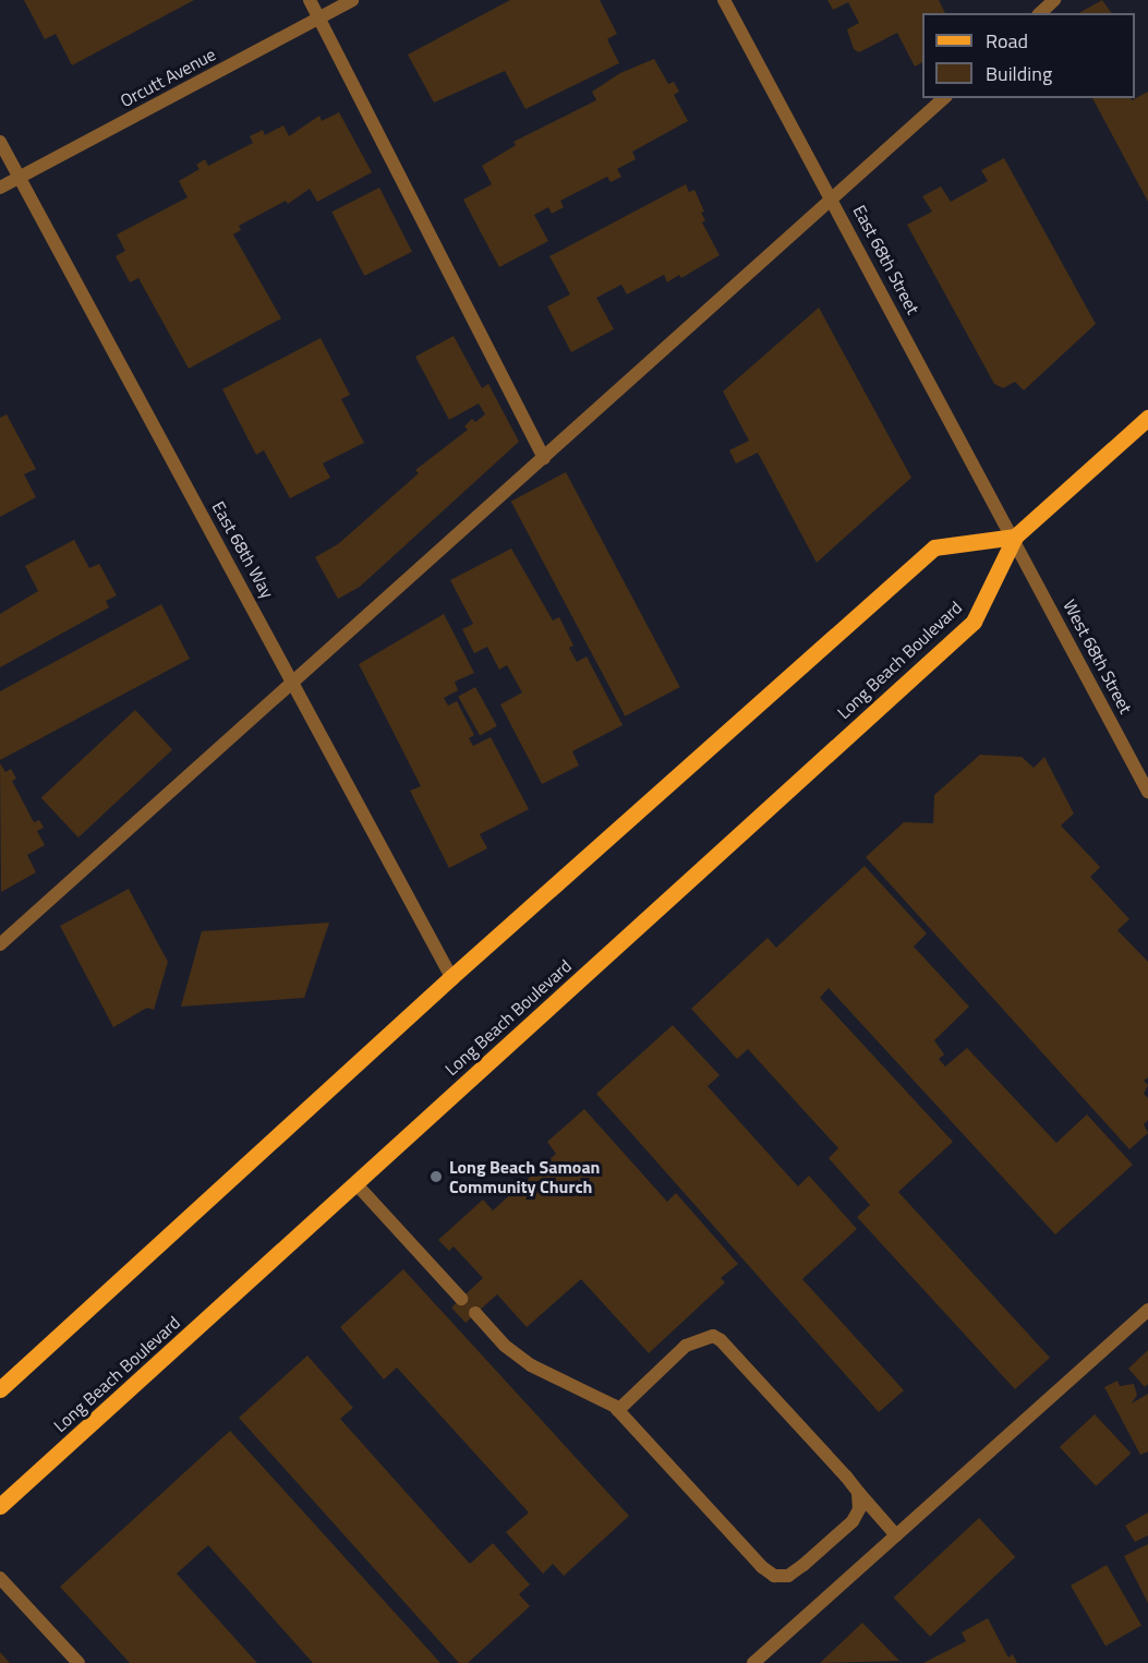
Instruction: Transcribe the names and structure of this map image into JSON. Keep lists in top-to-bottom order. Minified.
{"streets":{"main road":["Long Beach Boulevard"],"street":["Orcutt Avenue","East 68th Street","East 68th Way","West 68th Street"]},"crossings":[["Orcutt Avenue","East 68th Way"],["East 68th Street","West 68th Street"],["East 68th Street","Long Beach Boulevard"],["West 68th Street","Long Beach Boulevard"]],"places":["Long Beach Samoan Community Church"],"legend":["Road","Building"]}
